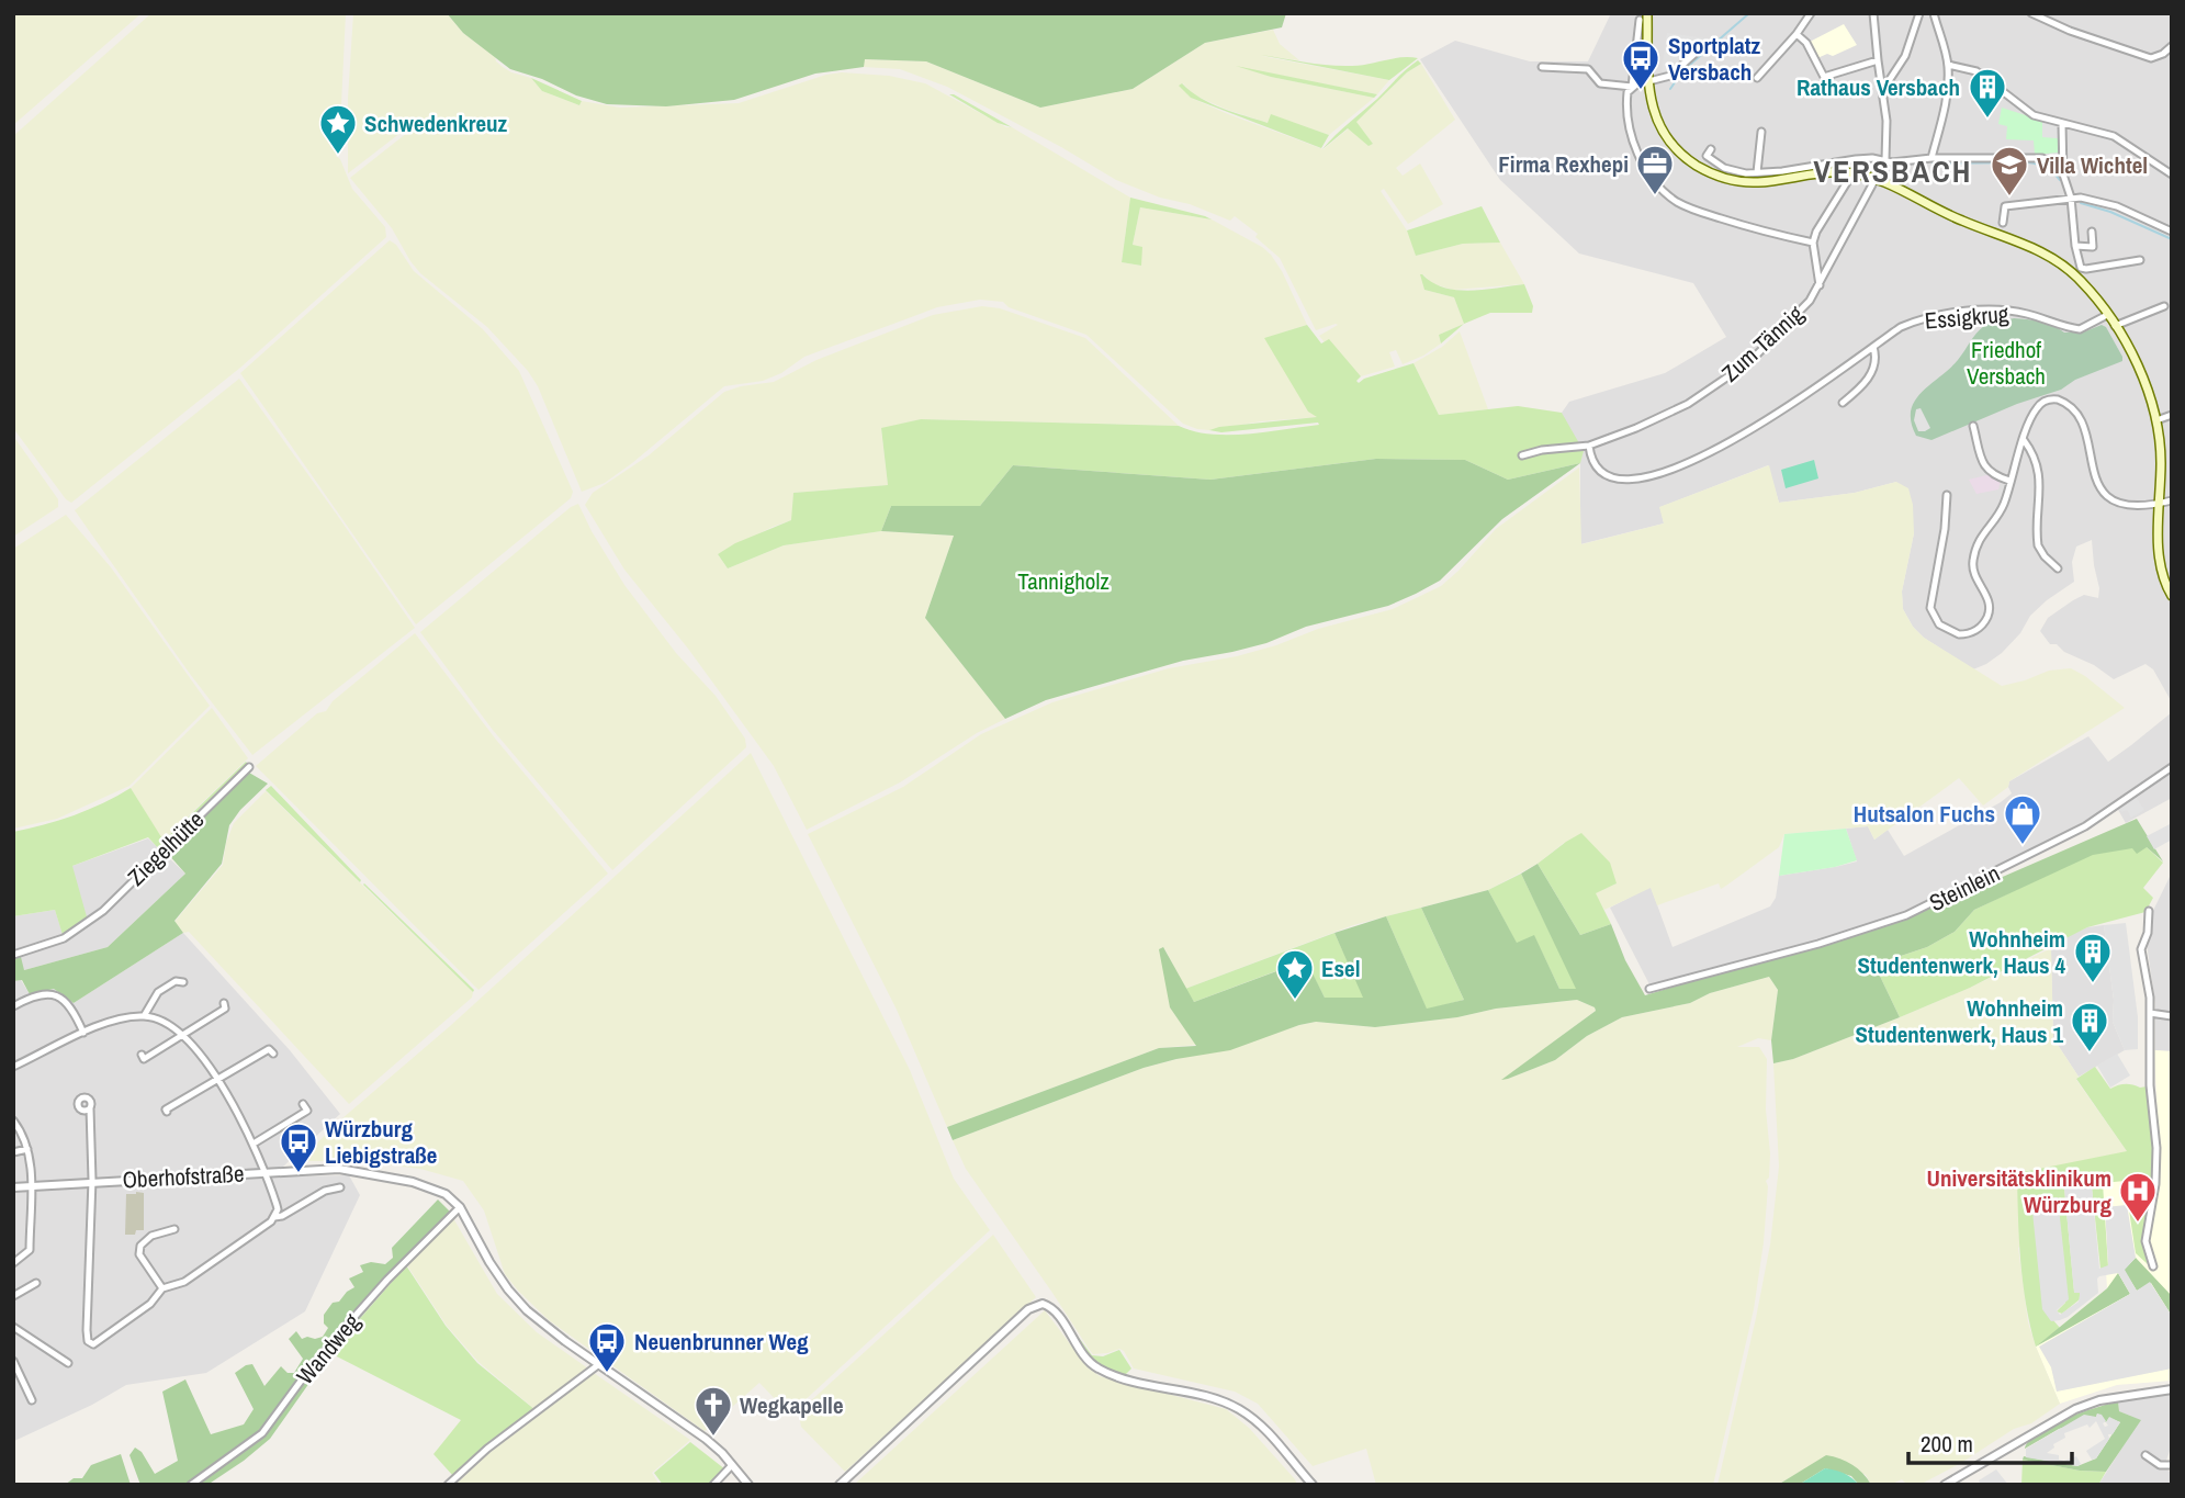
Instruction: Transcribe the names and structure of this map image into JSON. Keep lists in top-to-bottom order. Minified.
{"streets":{"street":["Essigkrug","Zum Tännig","Ziegelhütte","Steinlein","Oberhofstraße","Wandweg"]},"crossings":[["Essigkrug","Zum Tännig"],["Oberhofstraße","Wandweg"]],"districts":["VERSBACH"],"parks":["Friedhof Versbach","Tannigholz"],"places":{"bus stop":["Sportplatz Versbach","Würzburg Liebigstraße","Neuenbrunner Weg"],"building":["Rathaus Versbach","Wohnheim Studentenwerk, Haus 4","Wohnheim Studentenwerk, Haus 1"],"place":["Schwedenkreuz","Esel"],"office":["Firma Rexhepi"],"school or university":["Villa Wichtel"],"shop":["Hutsalon Fuchs"],"hospital":["Universitätsklinikum Würzburg"],"church":["Wegkapelle"]},"scale_bar":"200 m"}
